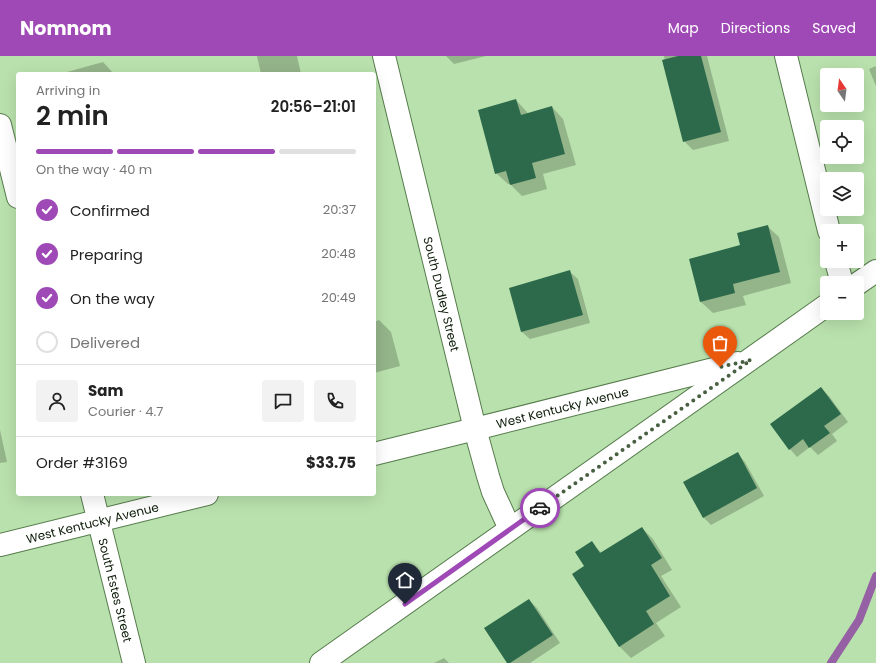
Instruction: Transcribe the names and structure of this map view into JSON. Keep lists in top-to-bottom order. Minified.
{"streets":{"street":["South Dudley Street","West Kentucky Avenue","South Estes Street"]},"crossings":[["South Dudley Street","West Kentucky Avenue"],["West Kentucky Avenue","South Estes Street"]],"north":"top","page":{"header":"Nomnom","nav":["Map","Directions","Saved"],"map_buttons":["+","−"],"heading":["2 min","Arriving in","20:56–21:01"],"panel":["Sam","Courier · 4.7","Order #3169","$33.75"],"bar":"On the way · 40 m","list":[["Confirmed","20:37"],["Preparing","20:48"],["On the way","20:49"],"Delivered"]}}
